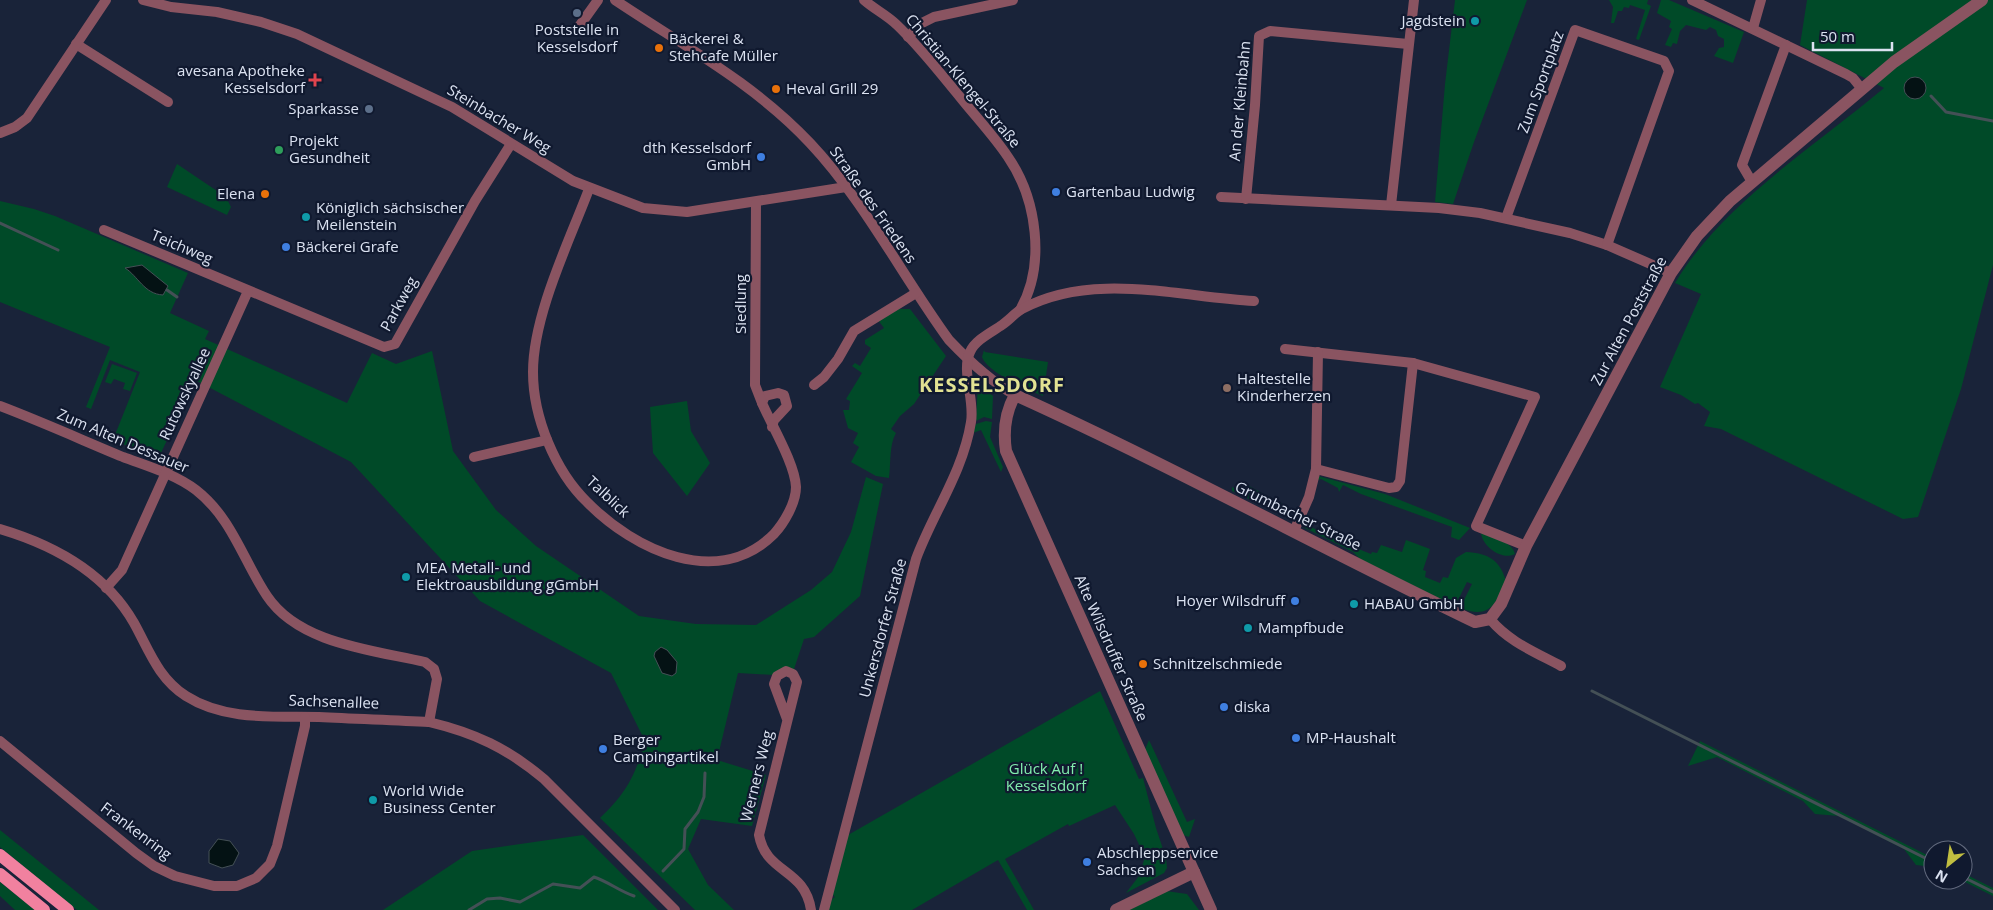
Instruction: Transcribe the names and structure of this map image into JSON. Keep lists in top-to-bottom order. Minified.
{"streets":{"street":["Christian-Klengel-Straße","Zum Sportplatz","An der Kleinbahn","Steinbacher Weg","Straße des Friedens","Teichweg","Parkweg","Siedlung","Zur Alten Poststraße","Rutowskyallee","Zum Alten Dessauer","Talblick","Grumbacher Straße","Unkersdorfer Straße","Alte Wilsdruffer Straße","Sachsenallee","Werners Weg","Frankenring"]},"crossings":[["Christian-Klengel-Straße","Straße des Friedens"],["Christian-Klengel-Straße","Unkersdorfer Straße"],["Steinbacher Weg","Straße des Friedens"],["Steinbacher Weg","Parkweg"],["Steinbacher Weg","Siedlung"],["Steinbacher Weg","Talblick"],["Straße des Friedens","Grumbacher Straße"],["Straße des Friedens","Unkersdorfer Straße"],["Straße des Friedens","Alte Wilsdruffer Straße"],["Teichweg","Parkweg"],["Teichweg","Rutowskyallee"],["Parkweg","Rutowskyallee"],["Siedlung","Talblick"],["Zur Alten Poststraße","Grumbacher Straße"],["Rutowskyallee","Zum Alten Dessauer"],["Rutowskyallee","Sachsenallee"],["Zum Alten Dessauer","Sachsenallee"],["Grumbacher Straße","Alte Wilsdruffer Straße"],["Sachsenallee","Frankenring"]],"districts":["KESSELSDORF"],"parks":["Glück Auf ! Kesselsdorf"],"places":{"other":["Poststelle in Kesselsdorf","Jagdstein","Bäckerei & Stehcafe Müller","Heval Grill 29","Sparkasse","Projekt Gesundheit","dth Kesselsdorf GmbH","Gartenbau Ludwig","Elena","Königlich sächsischer Meilenstein","Bäckerei Grafe","Haltestelle Kinderherzen","MEA Metall- und Elektroausbildung gGmbH","Hoyer Wilsdruff","HABAU GmbH","Mampfbude","Schnitzelschmiede","diska","MP-Haushalt","Berger Campingartikel","World Wide Business Center","Abschleppservice Sachsen"],"health":["avesana Apotheke Kesselsdorf"]},"scale_bar":"50 m","north":"bottom left"}
